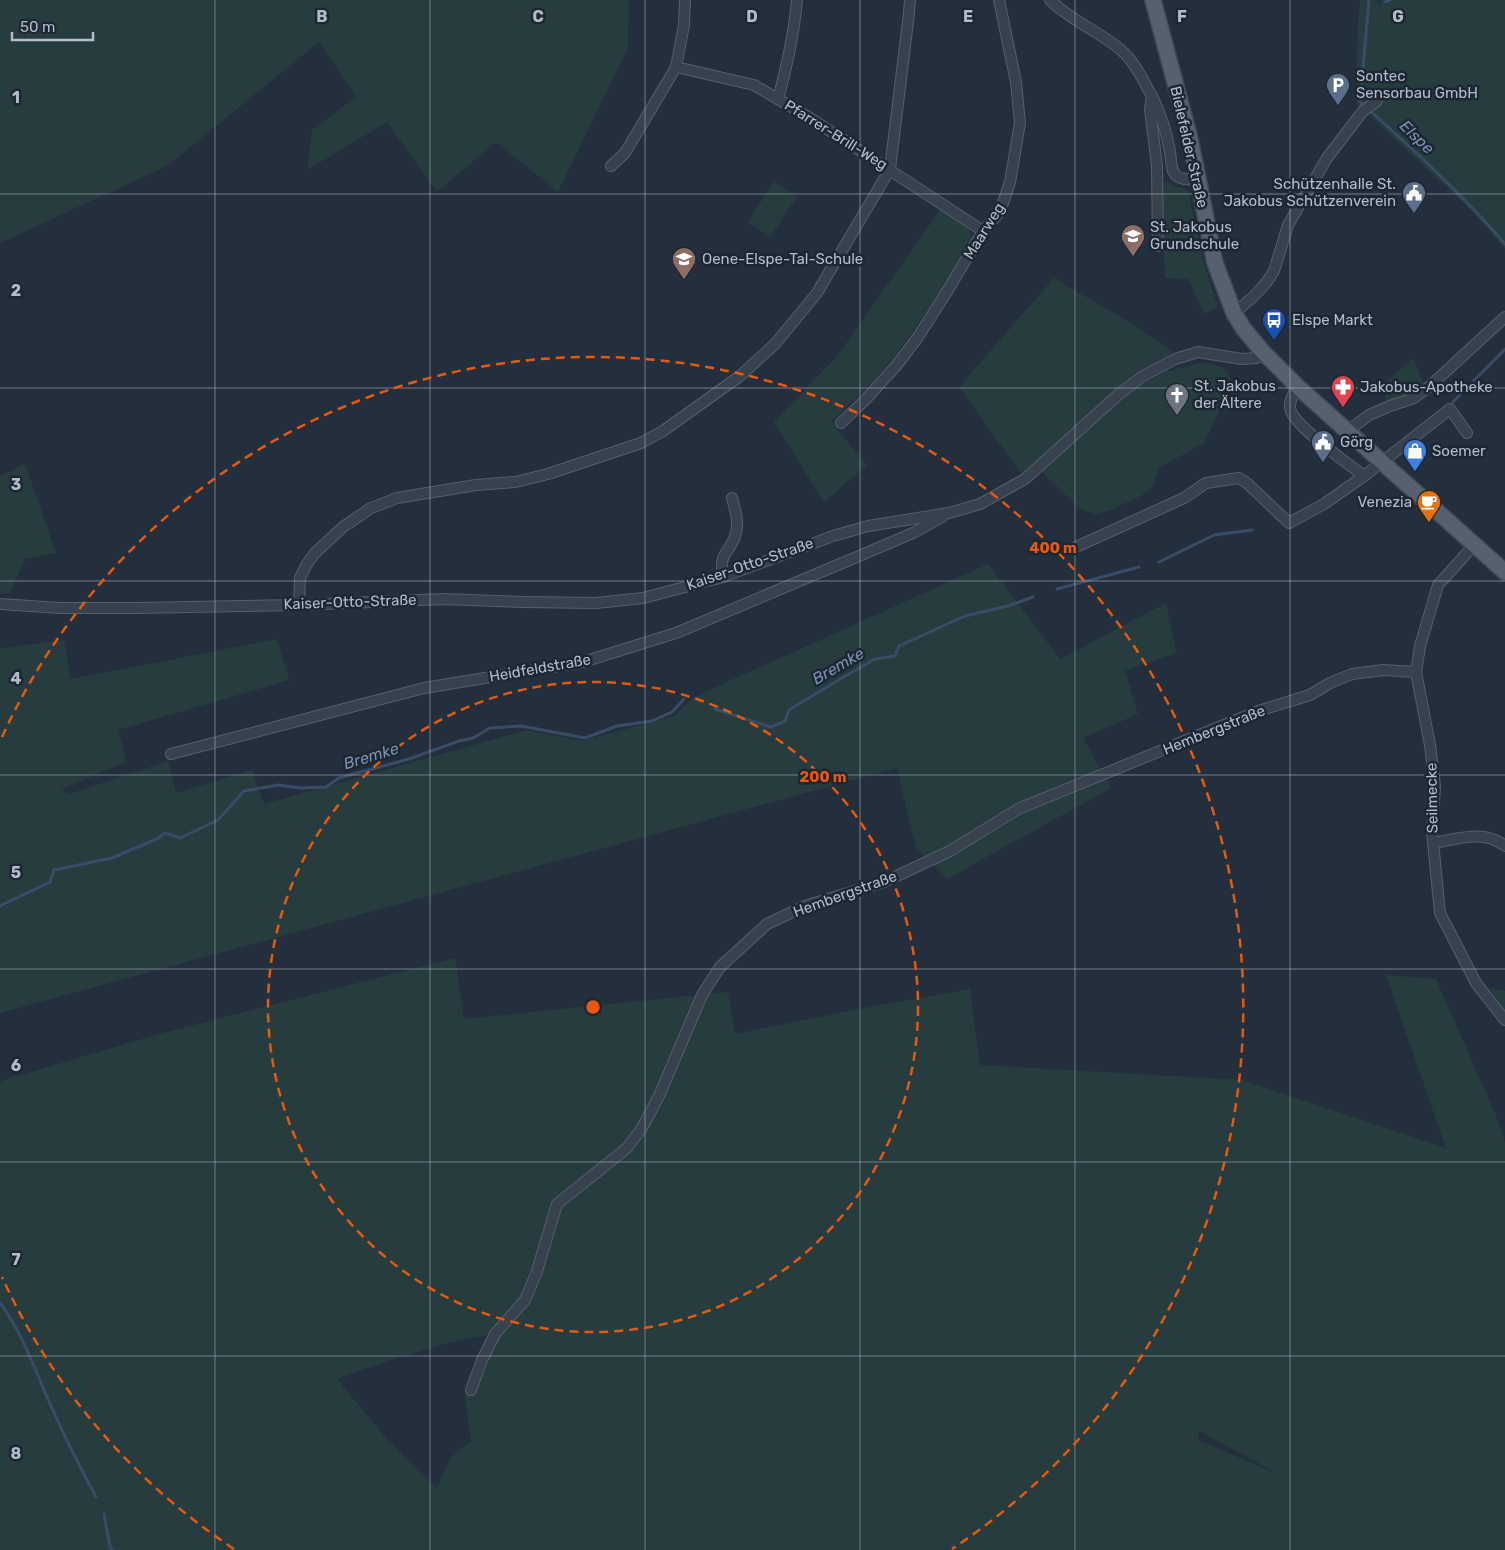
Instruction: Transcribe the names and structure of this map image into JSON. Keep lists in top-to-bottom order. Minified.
{"streets":{"main road":["Bielefelder Straße"],"street":["Pfarrer-Brill-Weg","Maarweg","Kaiser-Otto-Straße","Heidfeldstraße","Hembergstraße","Seilmecke"]},"crossings":[["Pfarrer-Brill-Weg","Maarweg"],["Bielefelder Straße","Kaiser-Otto-Straße"],["Bielefelder Straße","Seilmecke"],["Kaiser-Otto-Straße","Heidfeldstraße"],["Hembergstraße","Seilmecke"]],"water":["Elspe","Bremke"],"places":{"parking":["Sontec Sensorbau GmbH"],"public building":["Schützenhalle St. Jakobus Schützenverein","Görg"],"school or university":["St. Jakobus Grundschule","Oene-Elspe-Tal-Schule"],"bus stop":["Elspe Markt"],"pharmacy":["Jakobus-Apotheke"],"church":["St. Jakobus der Ältere"],"shop":["Soemer"],"cafe":["Venezia"]},"scale_bar":"50 m","grid":{"columns":["B","C","D","E","F","G"],"rows":["1","2","3","4","5","6","7","8"]},"rings":["400 m","200 m"]}
